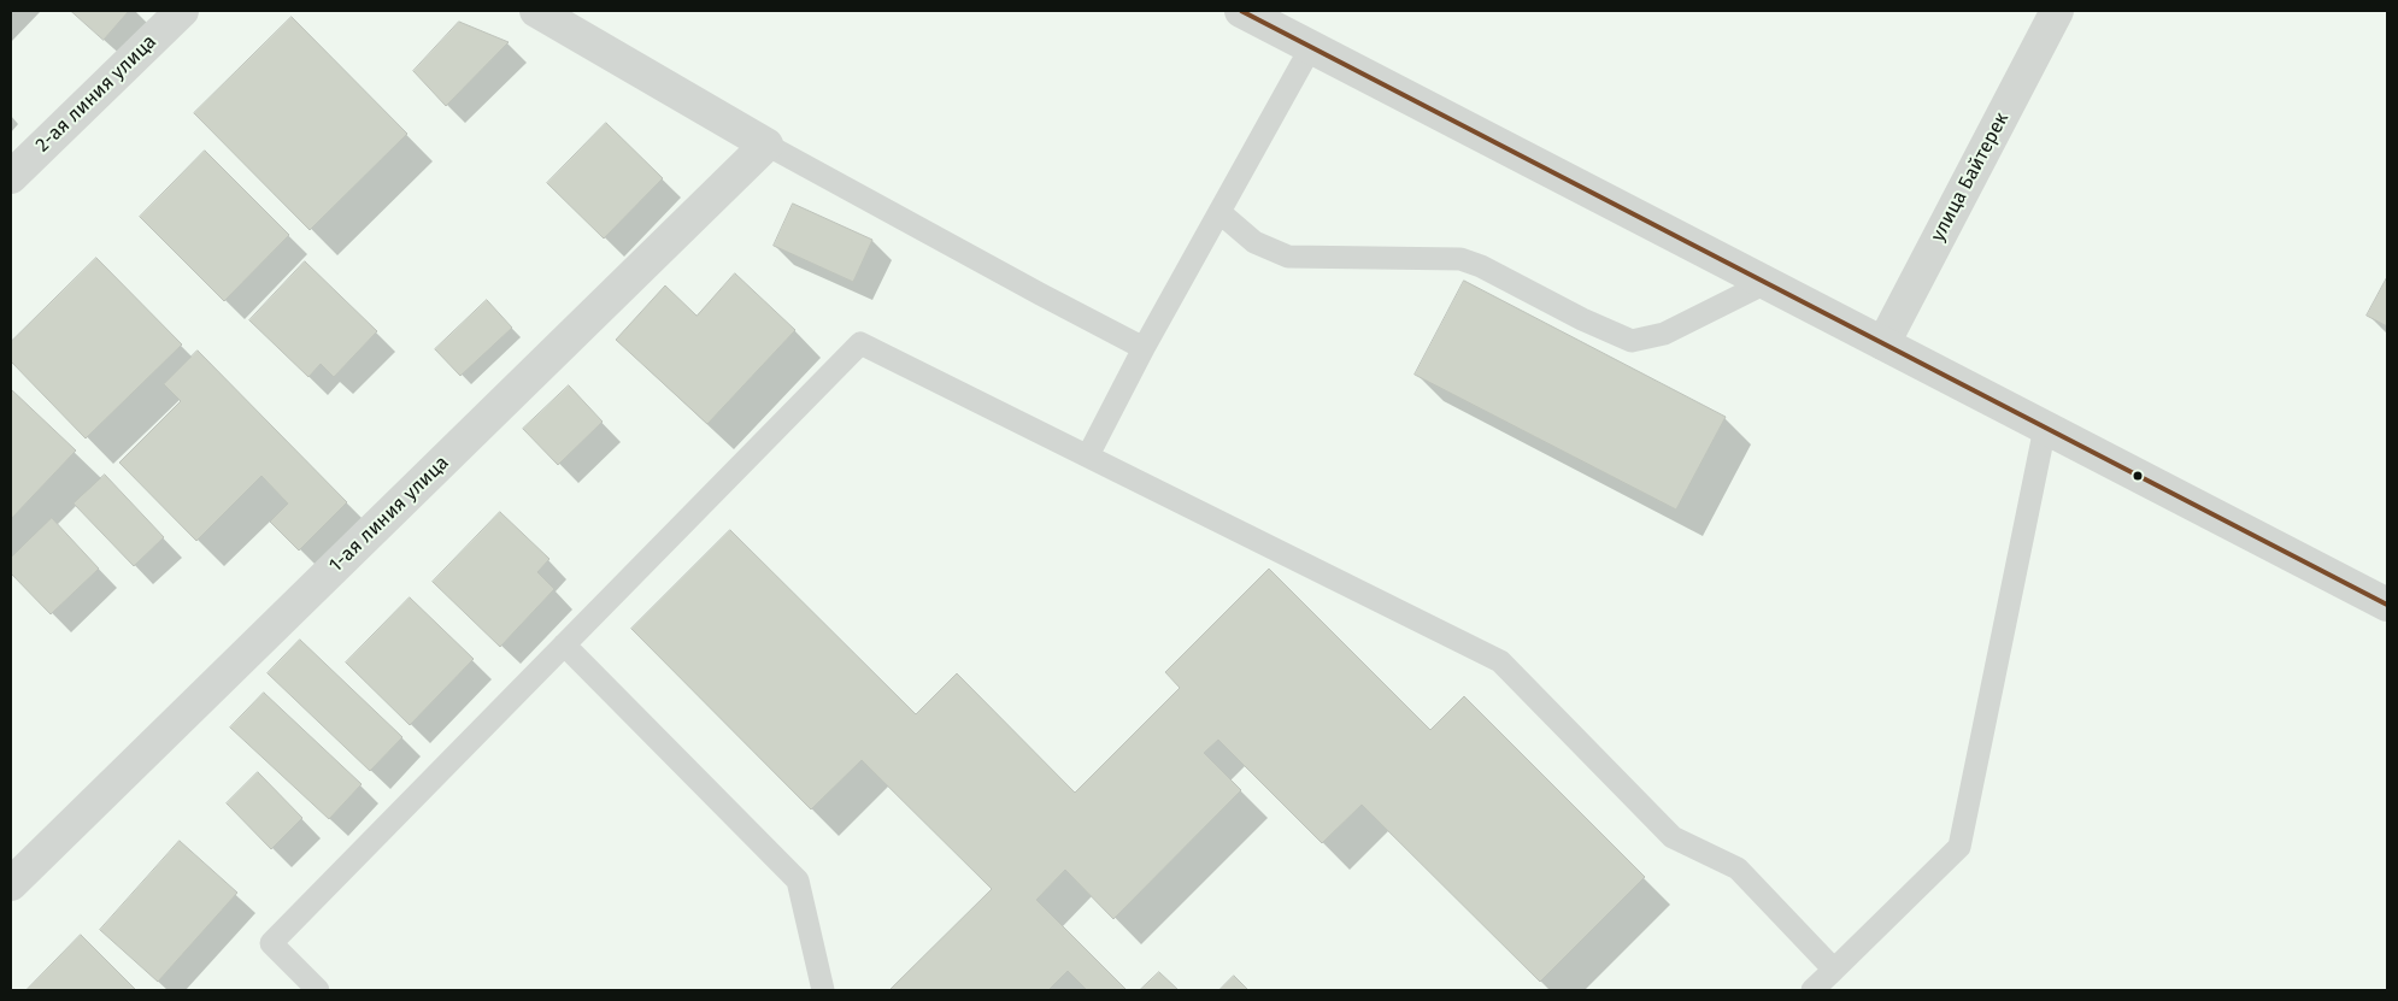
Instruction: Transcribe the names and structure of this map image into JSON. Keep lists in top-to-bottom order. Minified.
{"streets":{"street":["2-ая линия улица","улица Байтерек","1-ая линия улица"]}}
